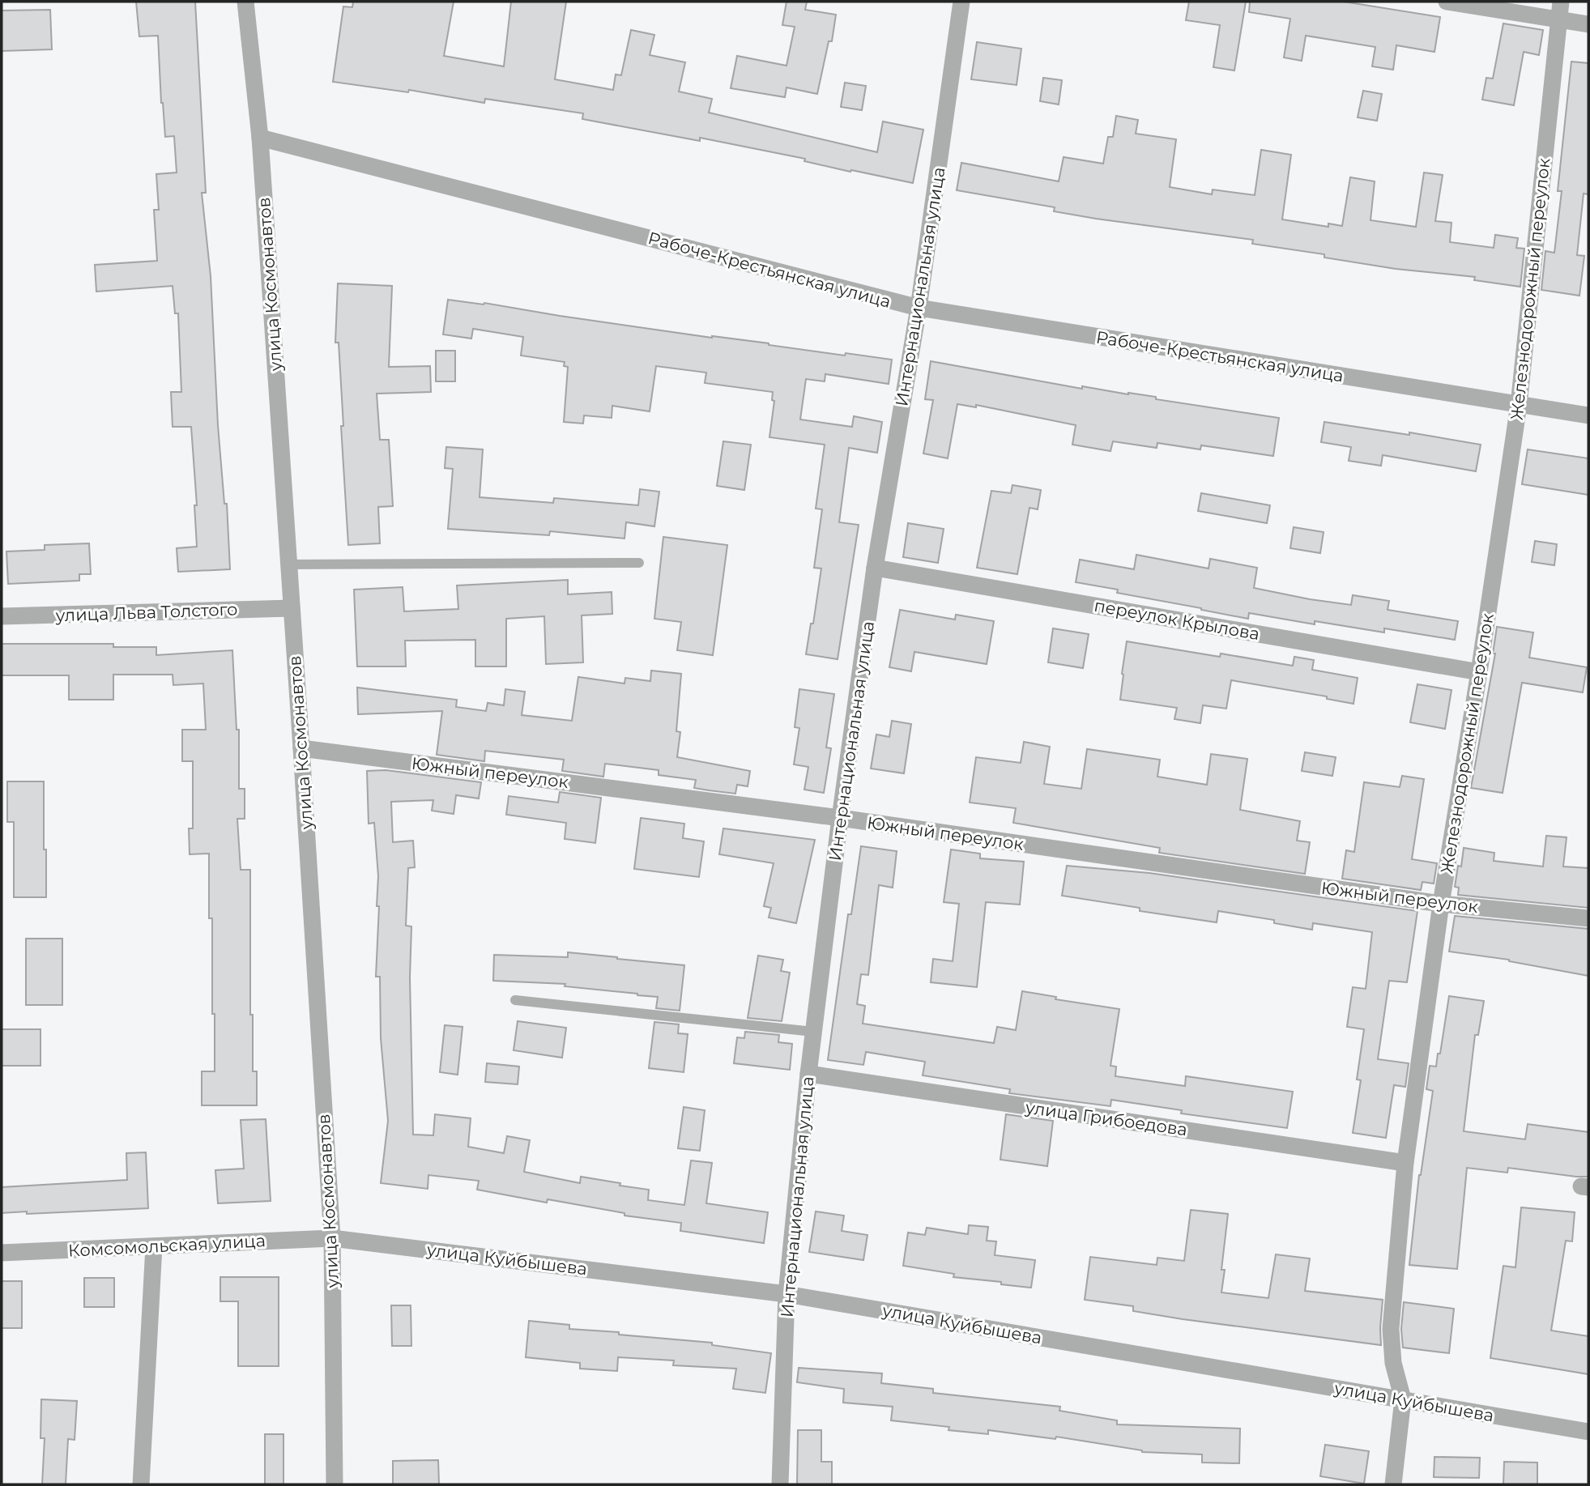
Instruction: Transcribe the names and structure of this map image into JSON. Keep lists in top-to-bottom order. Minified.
{"streets":{"street":["Рабоче-Крестьянская улица","улица Космонавтов","Интернациональная улица","Железнодорожный переулок","улица Льва Толстого","переулок Крылова","Южный переулок","улица Грибоедова","Комсомольская улица","улица Куйбышева"]},"crossings":[["Рабоче-Крестьянская улица","улица Космонавтов"],["Рабоче-Крестьянская улица","Интернациональная улица"],["Рабоче-Крестьянская улица","Железнодорожный переулок"],["улица Космонавтов","улица Льва Толстого"],["улица Космонавтов","Южный переулок"],["улица Космонавтов","Комсомольская улица"],["улица Космонавтов","улица Куйбышева"],["Интернациональная улица","переулок Крылова"],["Интернациональная улица","Южный переулок"],["Интернациональная улица","улица Грибоедова"],["Интернациональная улица","улица Куйбышева"],["Железнодорожный переулок","переулок Крылова"],["Железнодорожный переулок","Южный переулок"],["Железнодорожный переулок","улица Грибоедова"],["Железнодорожный переулок","улица Куйбышева"],["Комсомольская улица","улица Куйбышева"]]}
